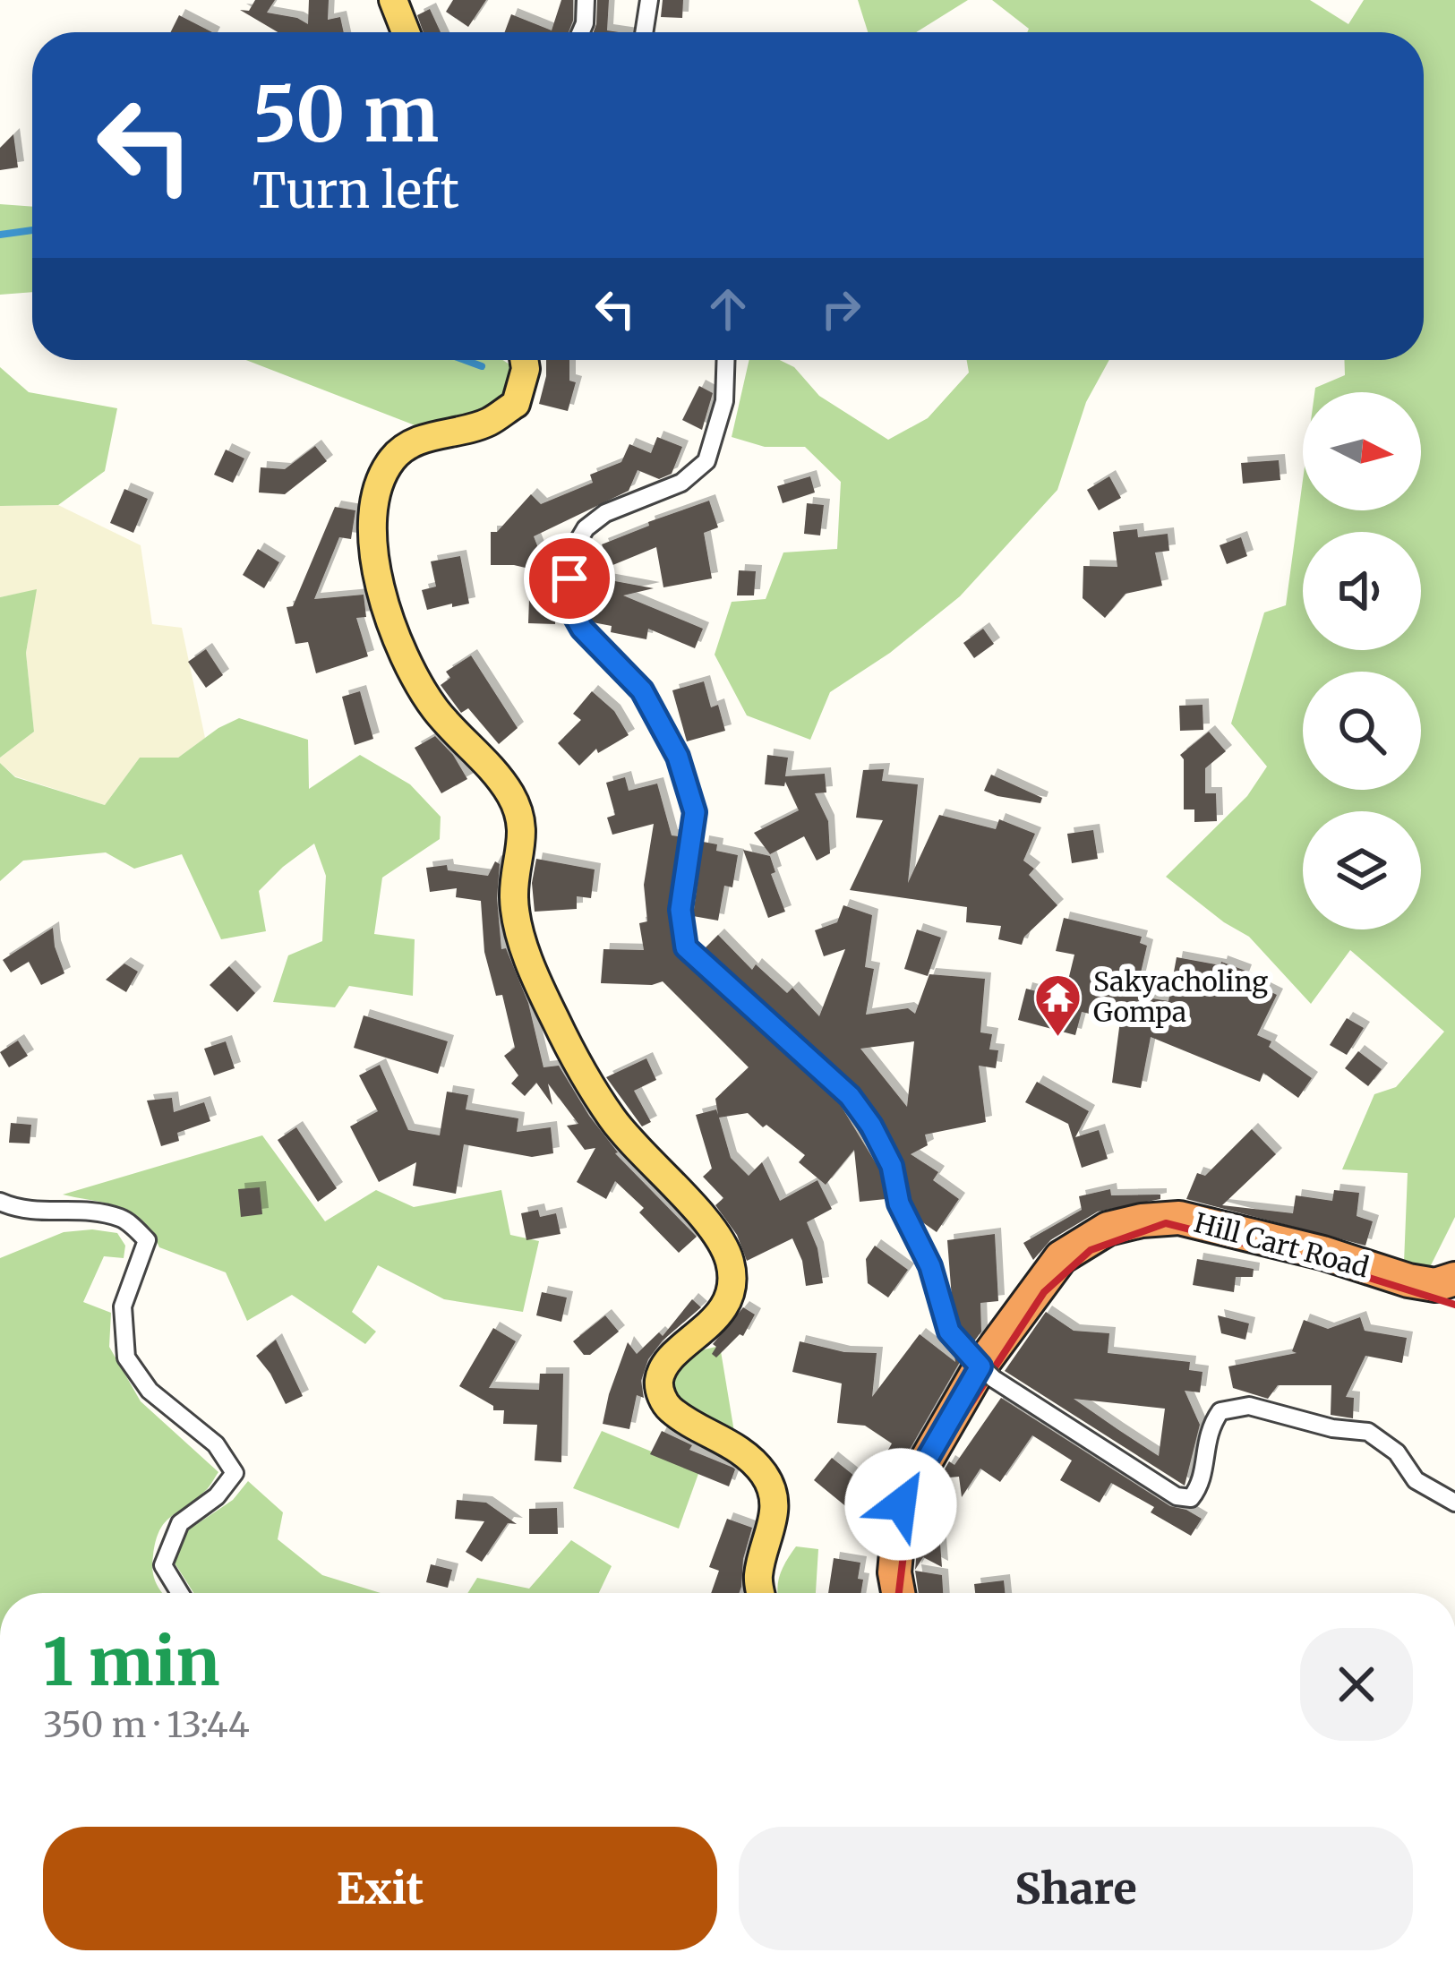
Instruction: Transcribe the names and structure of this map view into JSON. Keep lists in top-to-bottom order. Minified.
{"streets":{"highway":["Hill Cart Road"]},"places":{"temple":["Sakyacholing Gompa"]},"north":"right","page":{"turn":["50 m","Turn left"],"heading":["1 min","350 m · 13:44"],"buttons":["Exit","Share"]}}
